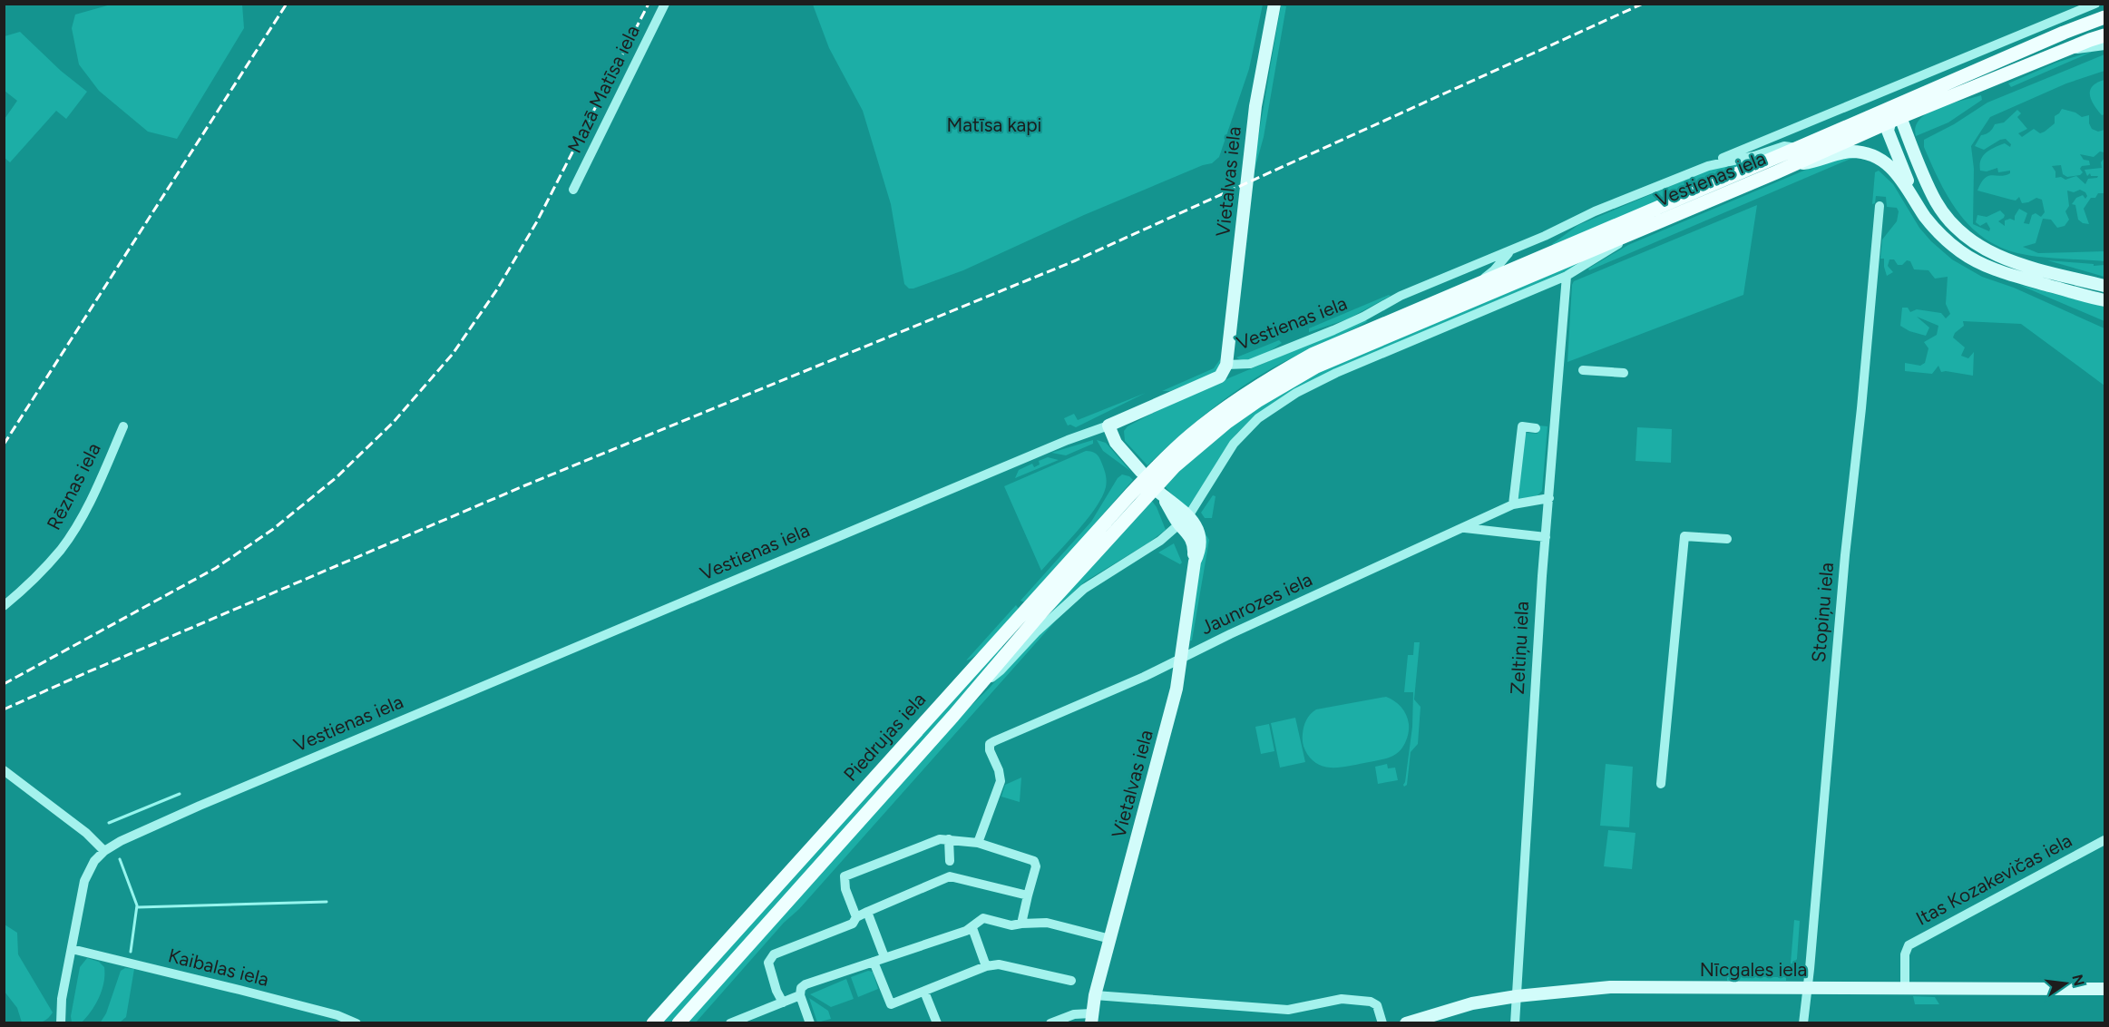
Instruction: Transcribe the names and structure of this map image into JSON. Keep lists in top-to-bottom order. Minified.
{"streets":{"main road":["Vestienas iela","Piedrujas iela"],"street":["Mazā Matīsa iela","Vietalvas iela","Rēznas iela","Jaunrozes iela","Stopiņu iela","Zeltiņu iela","Itas Kozakevičas iela","Kaibalas iela","Nīcgales iela"]},"crossings":[["Vestienas iela","Vietalvas iela"],["Vestienas iela","Piedrujas iela"],["Vestienas iela","Kaibalas iela"],["Vietalvas iela","Jaunrozes iela"],["Jaunrozes iela","Zeltiņu iela"],["Stopiņu iela","Nīcgales iela"],["Zeltiņu iela","Nīcgales iela"],["Itas Kozakevičas iela","Nīcgales iela"]],"parks":["Matīsa kapi"],"north":"right"}
